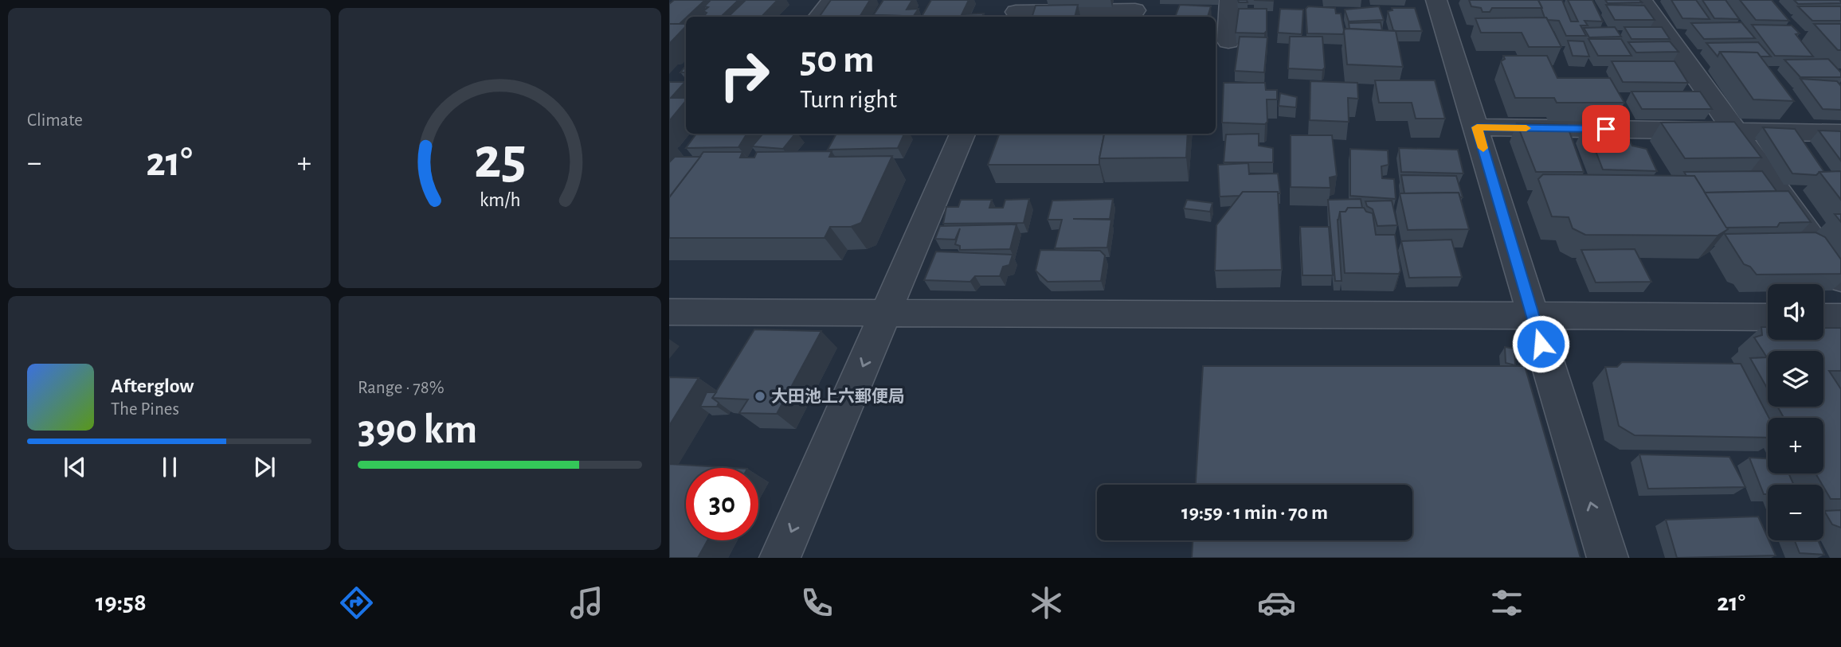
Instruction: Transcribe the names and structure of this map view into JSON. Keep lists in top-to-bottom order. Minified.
{"places":["大田池上六郵便局"],"page":{"tile":["Climate",["Range · 78%","390 km"]],"turn":["50 m","Turn right"],"heat":["−","21°","+"],"map_buttons":["+","−"],"song":["Afterglow","The Pines"],"limit":"30","trip":"19:59 · 1 min · 70 m","tabs":["19:58","21°"],"gauge":["25","km/h"]}}
